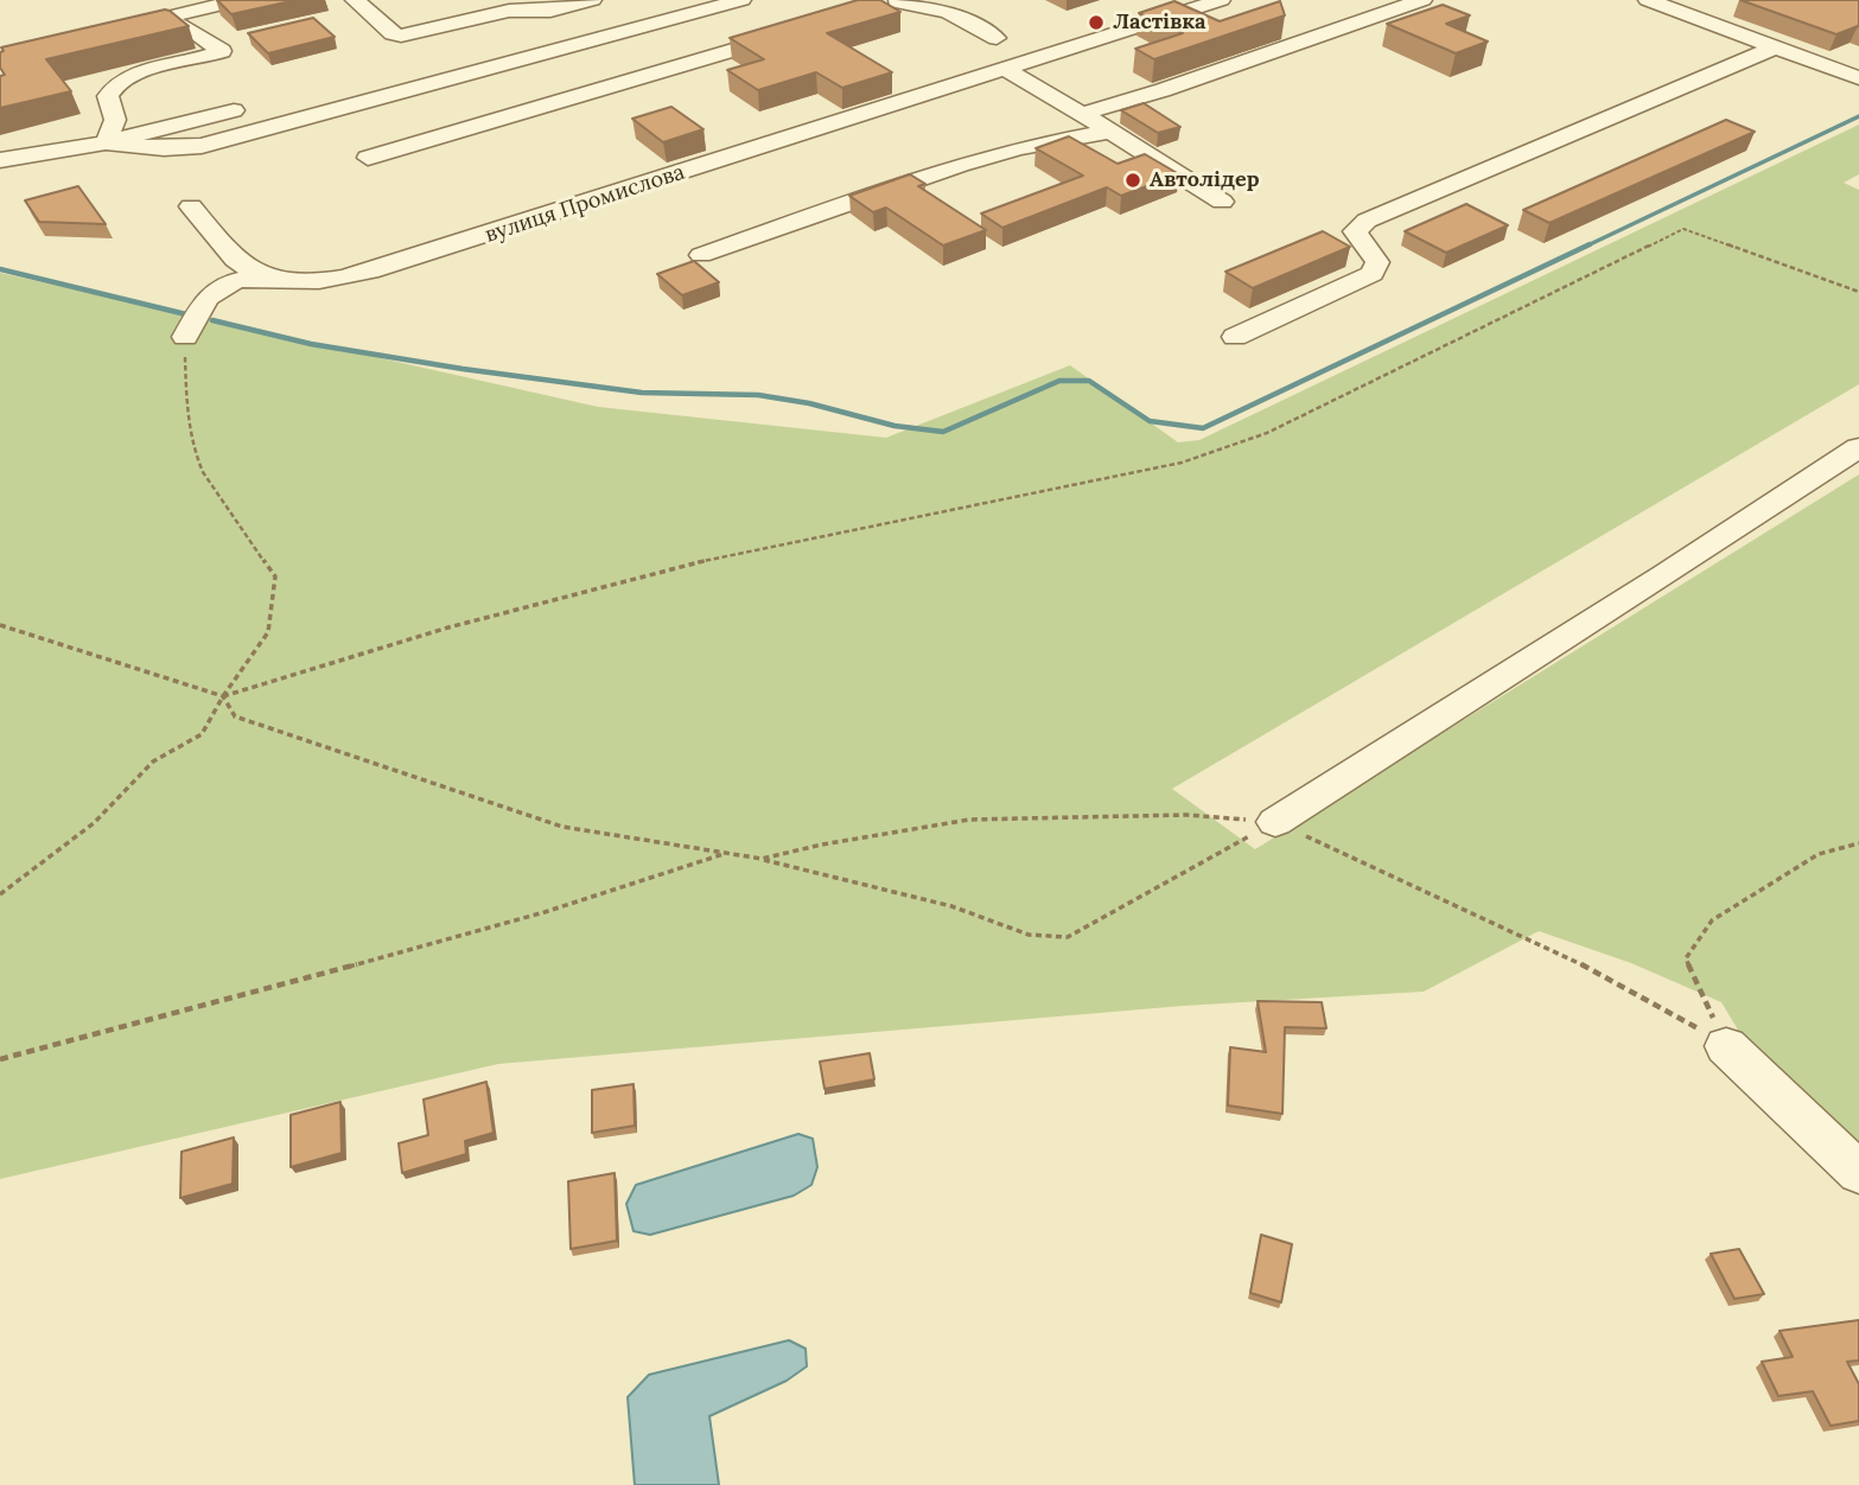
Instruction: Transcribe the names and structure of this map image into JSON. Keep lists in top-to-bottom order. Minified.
{"streets":{"street":["вулиця Промислова"]},"places":["Ластівка","Автолідер"]}
